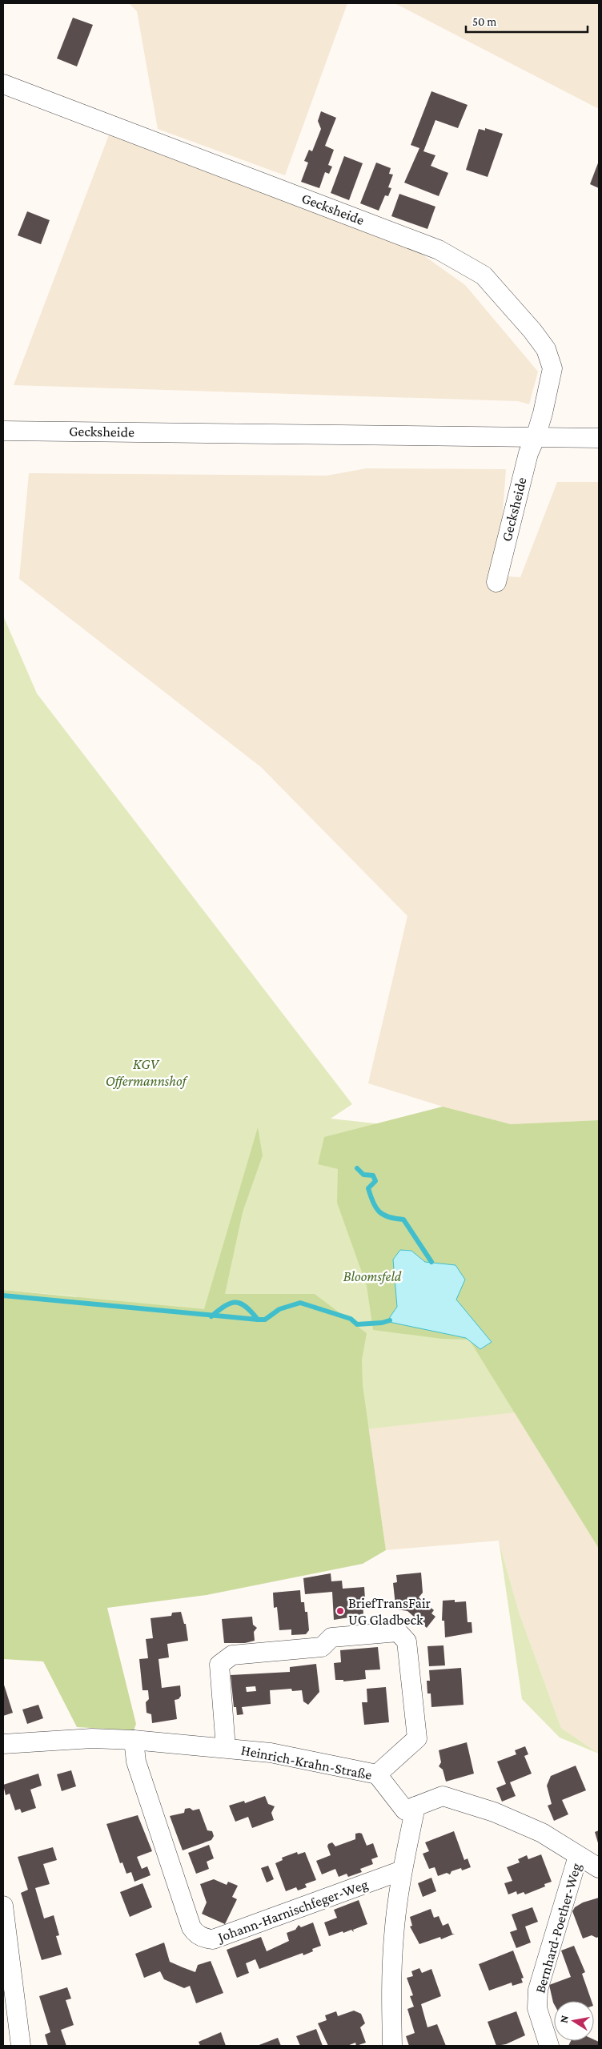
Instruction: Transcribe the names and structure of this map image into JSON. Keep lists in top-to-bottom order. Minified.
{"streets":{"street":["Gecksheide","Heinrich-Krahn-Straße","Johann-Harnischfeger-Weg","Bernhard-Poether-Weg"]},"crossings":[["Heinrich-Krahn-Straße","Johann-Harnischfeger-Weg"]],"parks":["KGV Offermannshof","Bloomsfeld"],"places":["BriefTransFair UG Gladbeck"],"scale_bar":"50 m","north":"left"}
